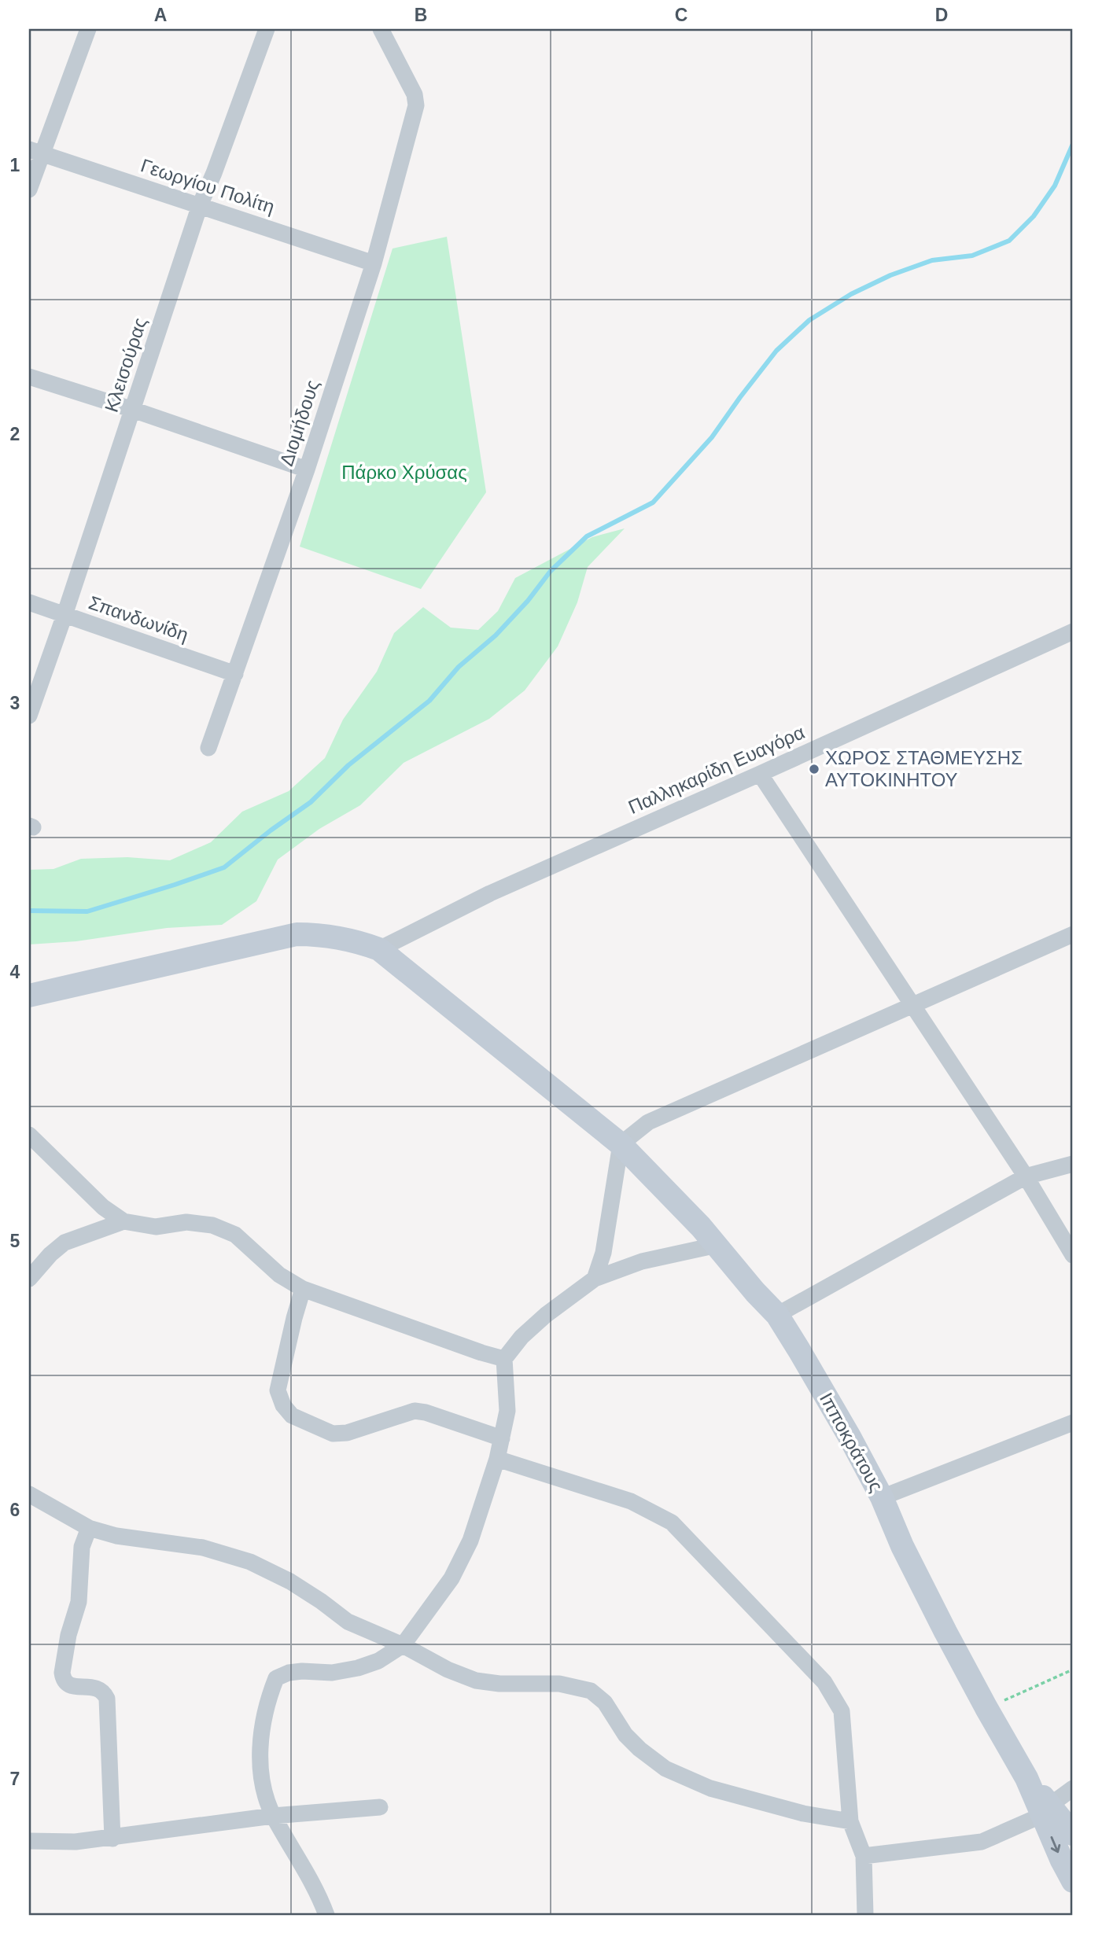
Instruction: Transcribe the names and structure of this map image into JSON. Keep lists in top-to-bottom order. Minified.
{"streets":{"street":["Γεωργίου Πολίτη","Κλεισούρας","Διομήδους","Σπανδωνίδη","Παλληκαρίδη Ευαγόρα","Ιπποκράτους"]},"crossings":[["Γεωργίου Πολίτη","Κλεισούρας"],["Γεωργίου Πολίτη","Διομήδους"],["Κλεισούρας","Σπανδωνίδη"],["Διομήδους","Σπανδωνίδη"],["Παλληκαρίδη Ευαγόρα","Ιπποκράτους"]],"parks":["Πάρκο Χρύσας"],"places":["ΧΩΡΟΣ ΣΤΑΘΜΕΥΣΗΣ ΑΥΤΟΚΙΝΗΤΟΥ"],"grid":{"columns":["A","B","C","D"],"rows":["1","2","3","4","5","6","7"]}}
